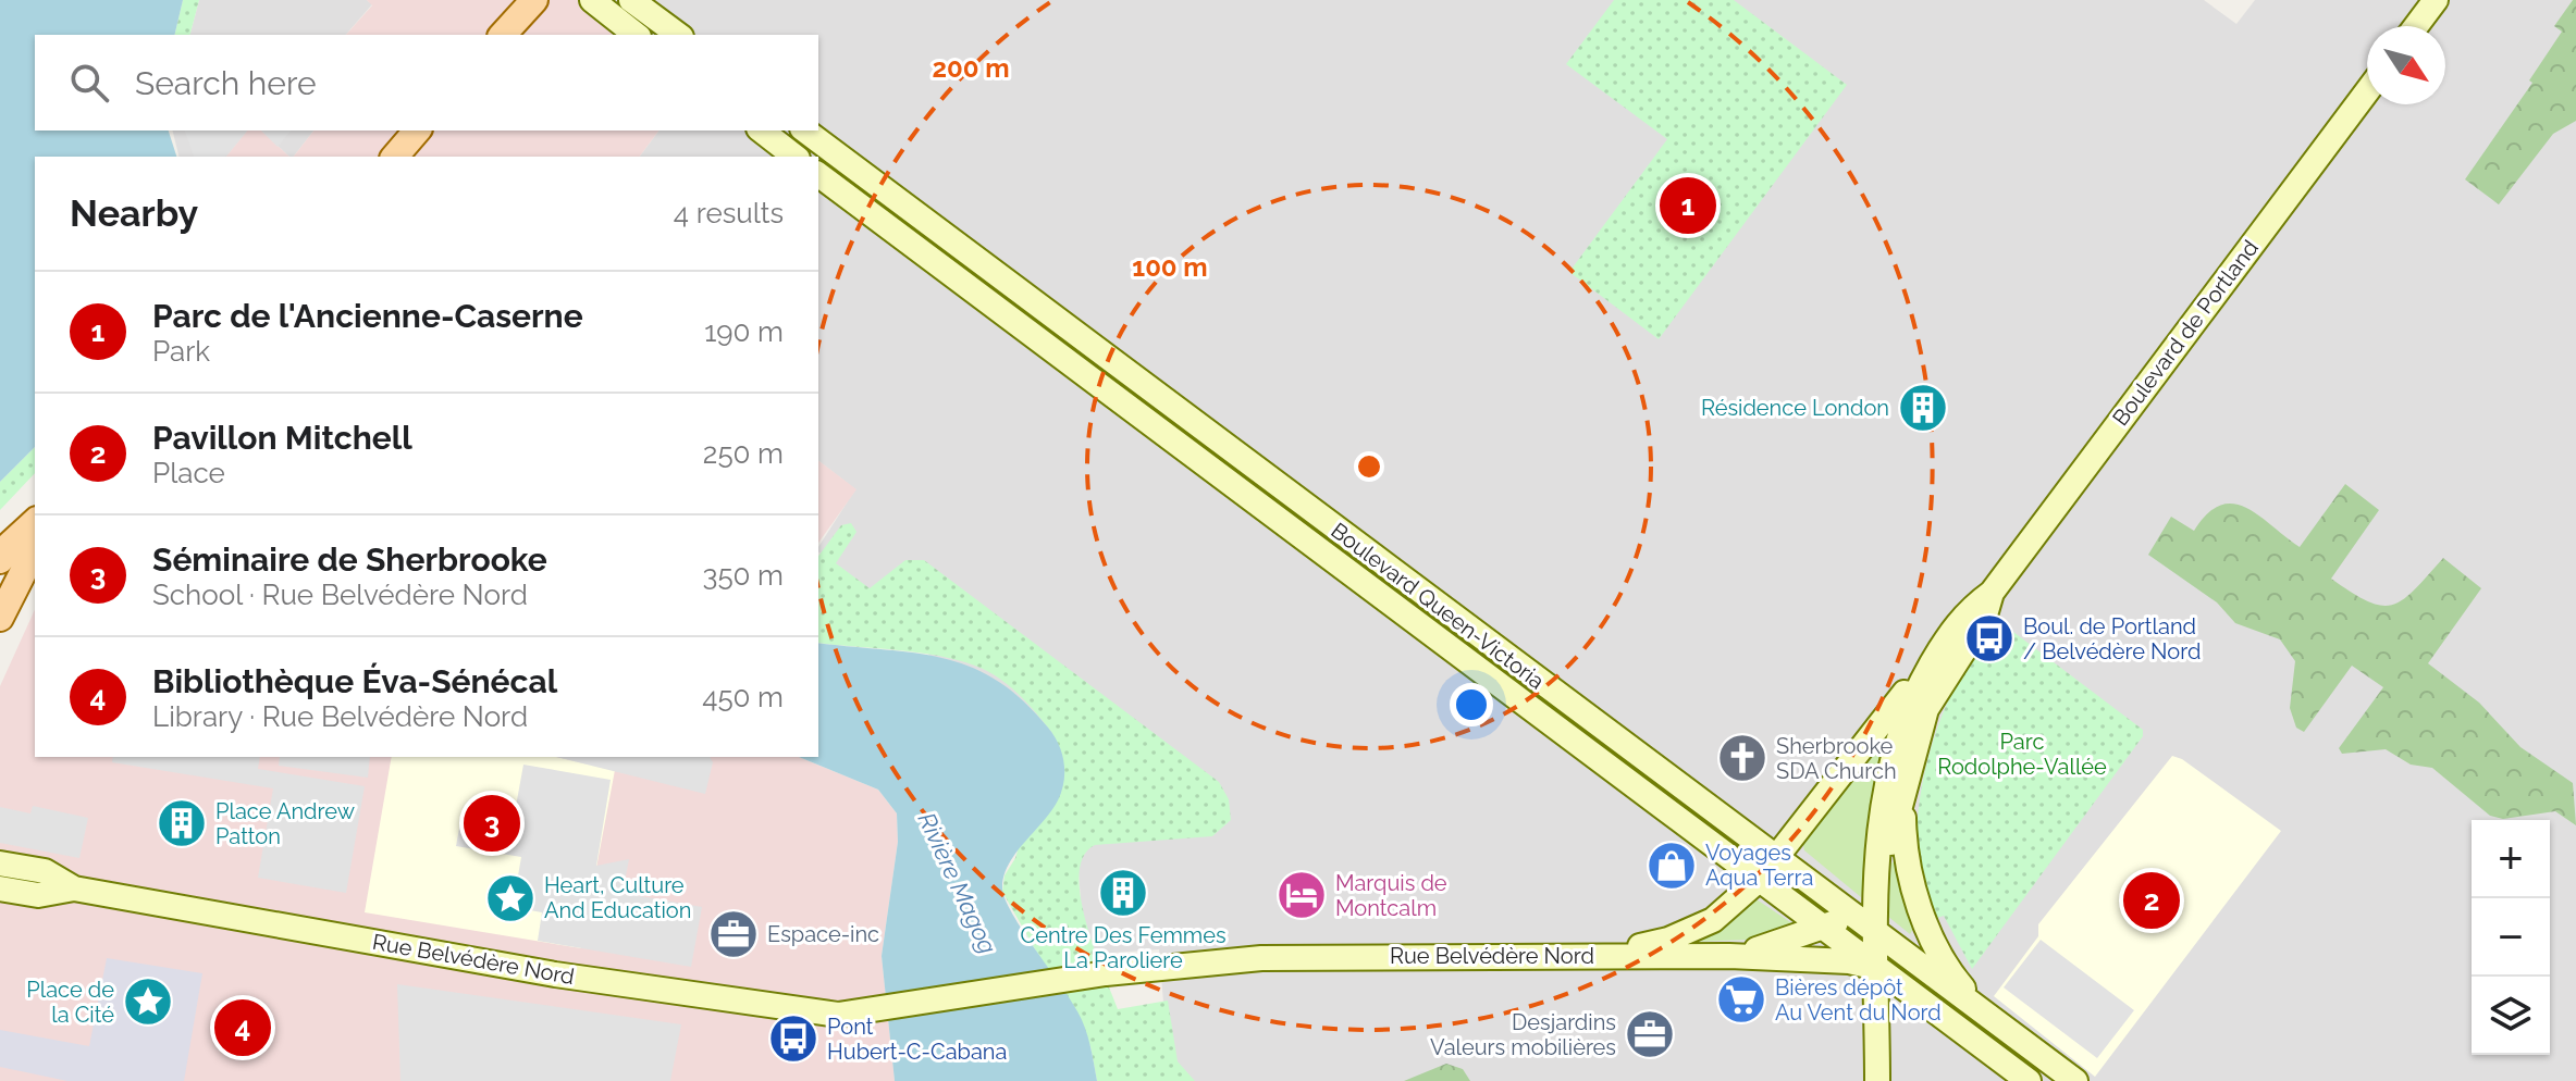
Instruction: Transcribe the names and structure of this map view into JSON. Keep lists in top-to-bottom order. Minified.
{"streets":{"main road":["Boulevard de Portland","Boulevard Queen-Victoria","Rue Belvédère Nord"]},"crossings":[["Boulevard de Portland","Boulevard Queen-Victoria"],["Boulevard de Portland","Rue Belvédère Nord"],["Boulevard Queen-Victoria","Rue Belvédère Nord"]],"water":["Rivière Magog"],"parks":["Parc Rodolphe-Vallée"],"places":{"building":["Résidence London","Place Andrew Patton","Centre Des Femmes La Paroliere"],"bus stop":["Boul. de Portland / Belvédère Nord","Pont Hubert-C-Cabana"],"church":["Sherbrooke SDA Church"],"shop":["Voyages Aqua Terra"],"hotel":["Marquis de Montcalm"],"place":["Heart, Culture And Education","Place de la Cité"],"office":["Espace-inc","Desjardins Valeurs mobilières"],"supermarket":["Bières dépôt Au Vent du Nord"]},"north":"bottom right","page":{"search":"Search here","heading":["Nearby","4 results"],"pins":["1","3","2","4"],"list":[{"mark":"1","name":"Parc de l'Ancienne-Caserne","note":"Park","value":"190 m"},{"mark":"2","name":"Pavillon Mitchell","note":"Place","value":"250 m"},{"mark":"3","name":"Séminaire de Sherbrooke","note":"School · Rue Belvédère Nord","value":"350 m"},{"mark":"4","name":"Bibliothèque Éva-Sénécal","note":"Library · Rue Belvédère Nord","value":"450 m"}],"map_buttons":["+","−"]},"rings":["200 m","100 m"]}
